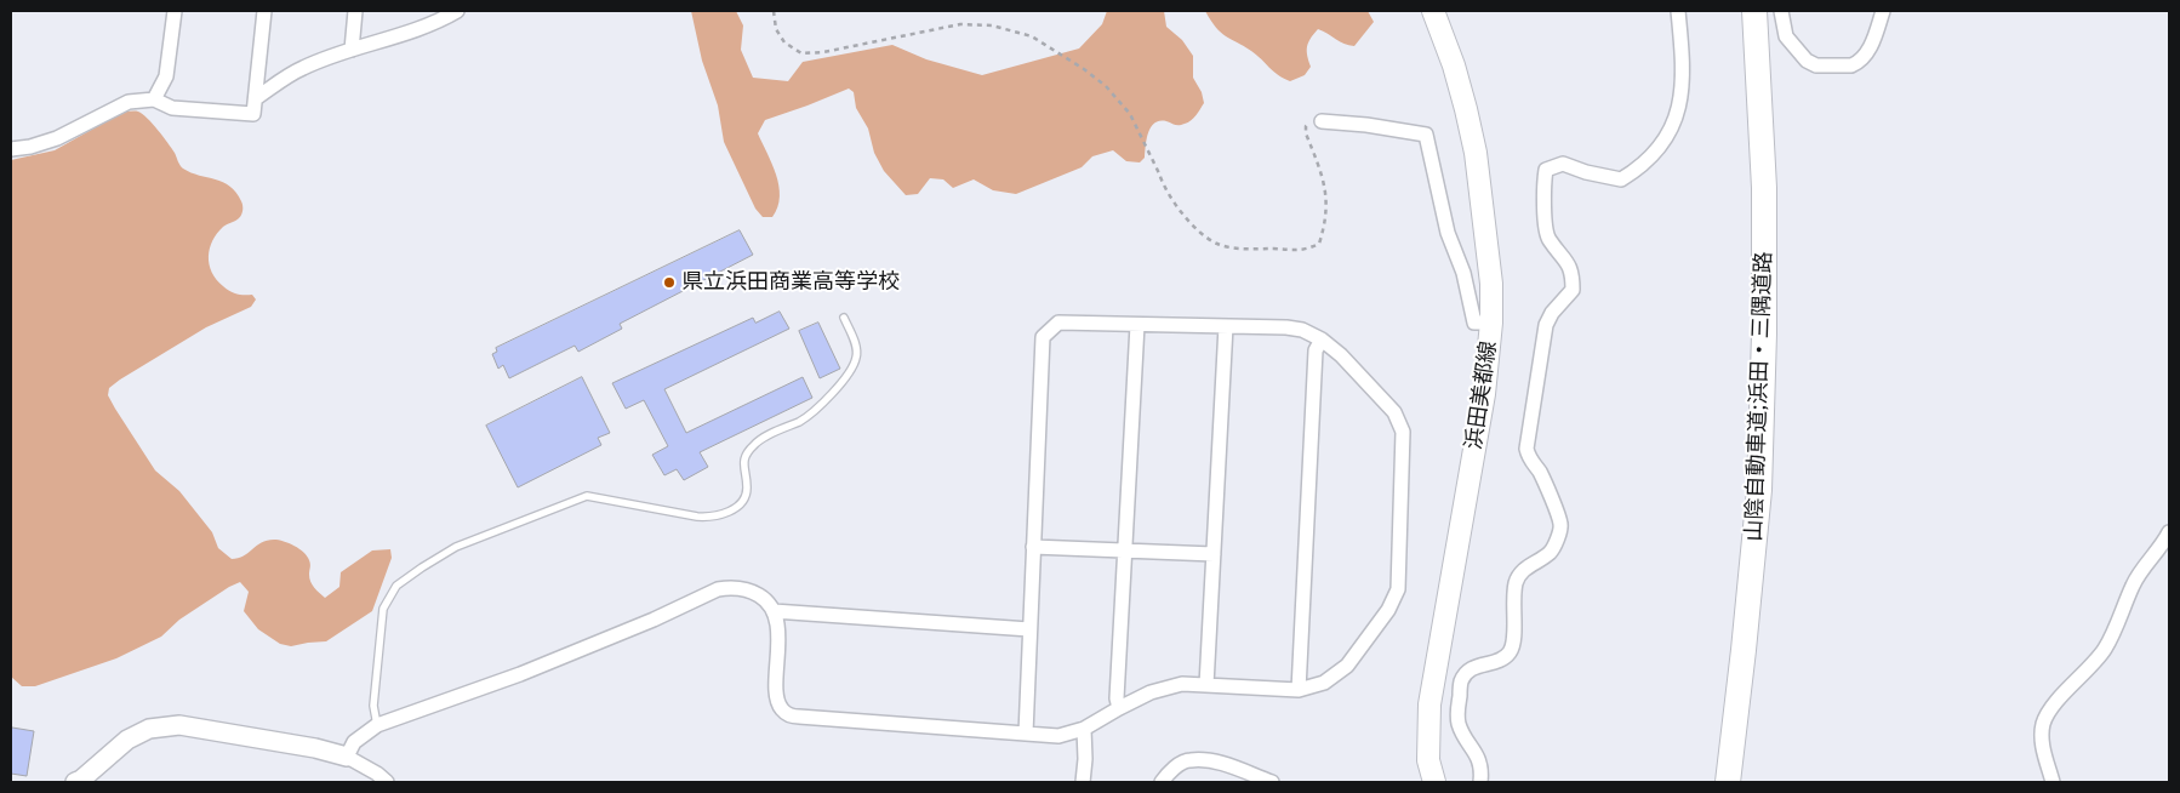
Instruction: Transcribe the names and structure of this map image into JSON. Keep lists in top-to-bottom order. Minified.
{"streets":{"highway":["山陰自動車道;浜田・三隅道路"],"main road":["浜田美都線"]},"places":["県立浜田商業高等学校"]}
